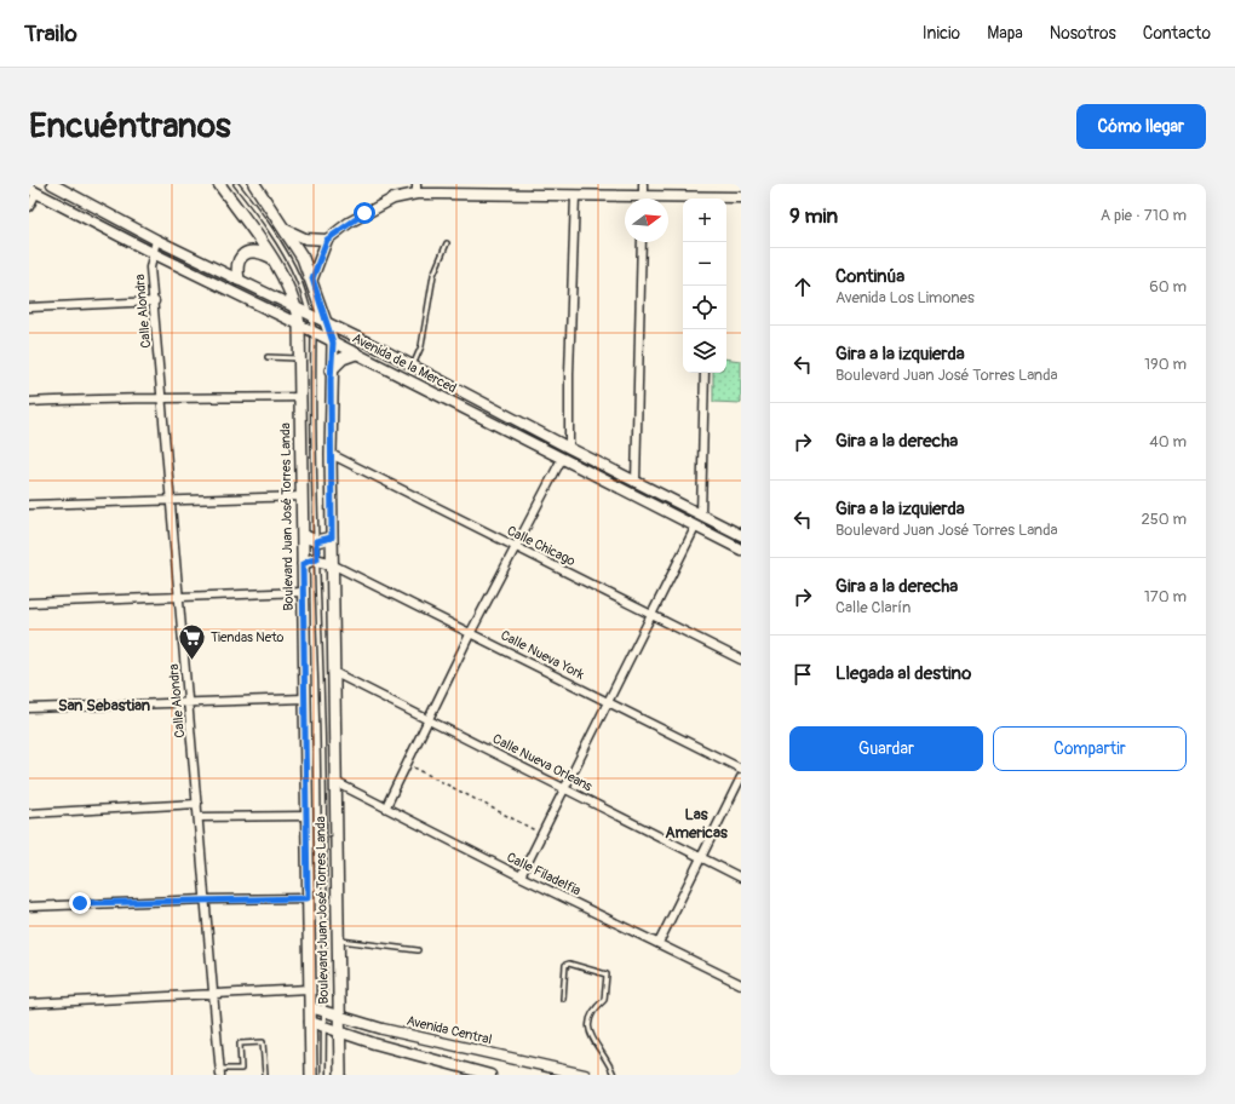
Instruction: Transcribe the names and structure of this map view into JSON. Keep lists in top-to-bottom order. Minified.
{"streets":{"main road":["Boulevard Juan José Torres Landa"],"street":["Calle Alondra","Avenida de la Merced","Calle Chicago","Calle Nueva York","Calle Nueva Orleans","Calle Filadelfia","Avenida Central"]},"crossings":[["Calle Alondra","Avenida de la Merced"],["Avenida de la Merced","Boulevard Juan José Torres Landa"],["Boulevard Juan José Torres Landa","Calle Chicago"],["Boulevard Juan José Torres Landa","Calle Nueva York"],["Boulevard Juan José Torres Landa","Calle Nueva Orleans"],["Boulevard Juan José Torres Landa","Calle Filadelfia"],["Boulevard Juan José Torres Landa","Avenida Central"]],"districts":["San Sebastian","Las Americas"],"places":{"supermarket":["Tiendas Neto"]},"north":"right","page":{"header":"Trailo","nav":["Inicio","Mapa","Nosotros","Contacto"],"buttons":["Cómo llegar",["Guardar","Compartir"]],"title":"Encuéntranos","heading":["9 min","A pie · 710 m"],"map_buttons":["+","−"],"list":[["Continúa","Avenida Los Limones","60 m"],["Gira a la izquierda","Boulevard Juan José Torres Landa","190 m"],["Gira a la derecha","40 m"],["Gira a la izquierda","Boulevard Juan José Torres Landa","250 m"],["Gira a la derecha","Calle Clarín","170 m"],"Llegada al destino"]}}
